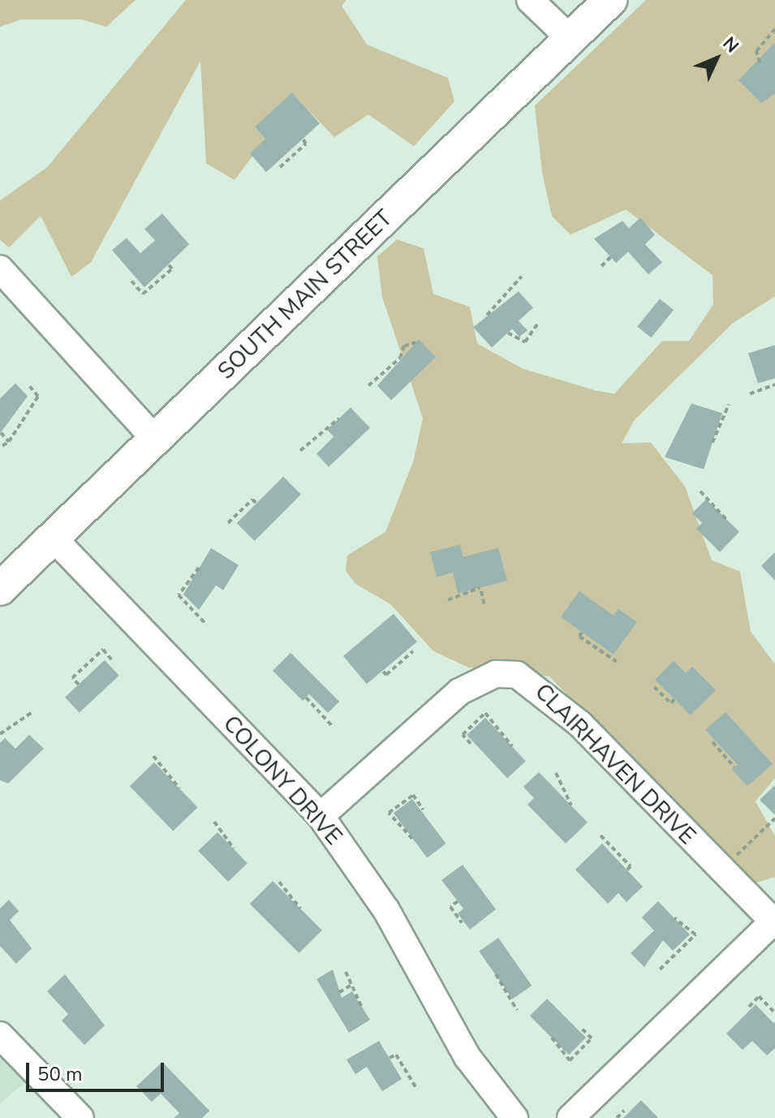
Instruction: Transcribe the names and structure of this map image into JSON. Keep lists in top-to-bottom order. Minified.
{"streets":{"main road":["SOUTH MAIN STREET"],"street":["CLAIRHAVEN DRIVE","COLONY DRIVE"]},"crossings":[["SOUTH MAIN STREET","COLONY DRIVE"],["CLAIRHAVEN DRIVE","COLONY DRIVE"]],"scale_bar":"50 m","north":"top right"}
